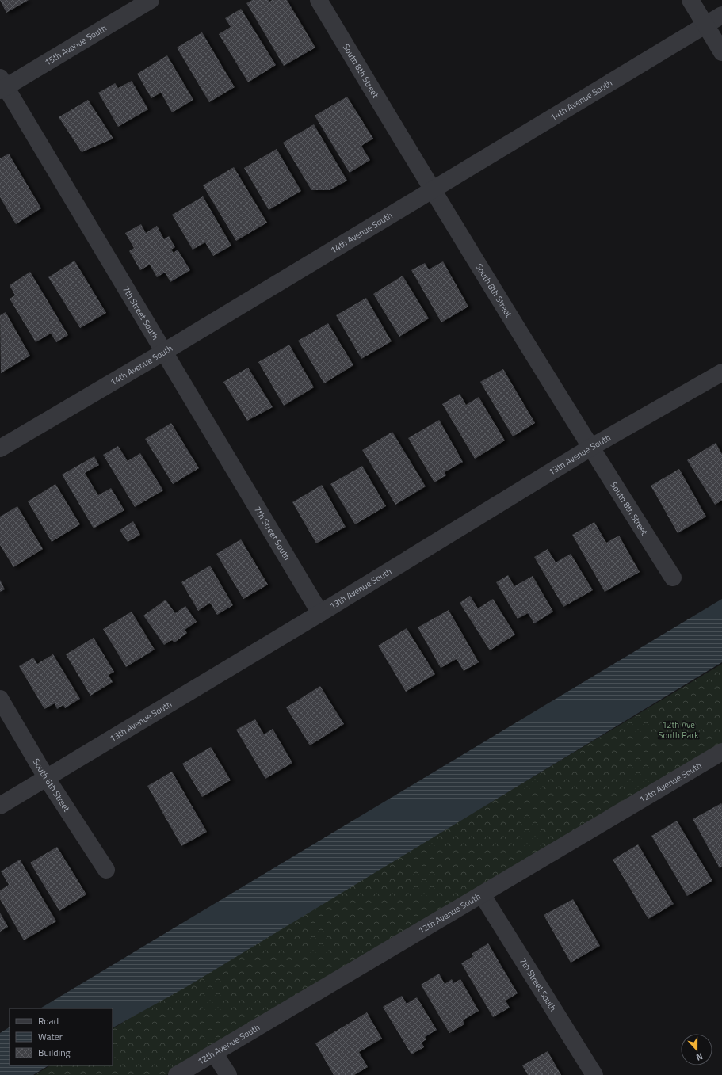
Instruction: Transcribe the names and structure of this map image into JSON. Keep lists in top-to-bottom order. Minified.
{"streets":{"street":["15th Avenue South","South 8th Street","14th Avenue South","7th Street South","13th Avenue South","12th Avenue South","South 6th Street"]},"crossings":[["15th Avenue South","7th Street South"],["South 8th Street","14th Avenue South"],["South 8th Street","13th Avenue South"],["14th Avenue South","7th Street South"],["7th Street South","13th Avenue South"],["7th Street South","12th Avenue South"],["13th Avenue South","South 6th Street"]],"parks":["12th Ave South Park"],"legend":["Road","Water","Building"],"north":"bottom"}
